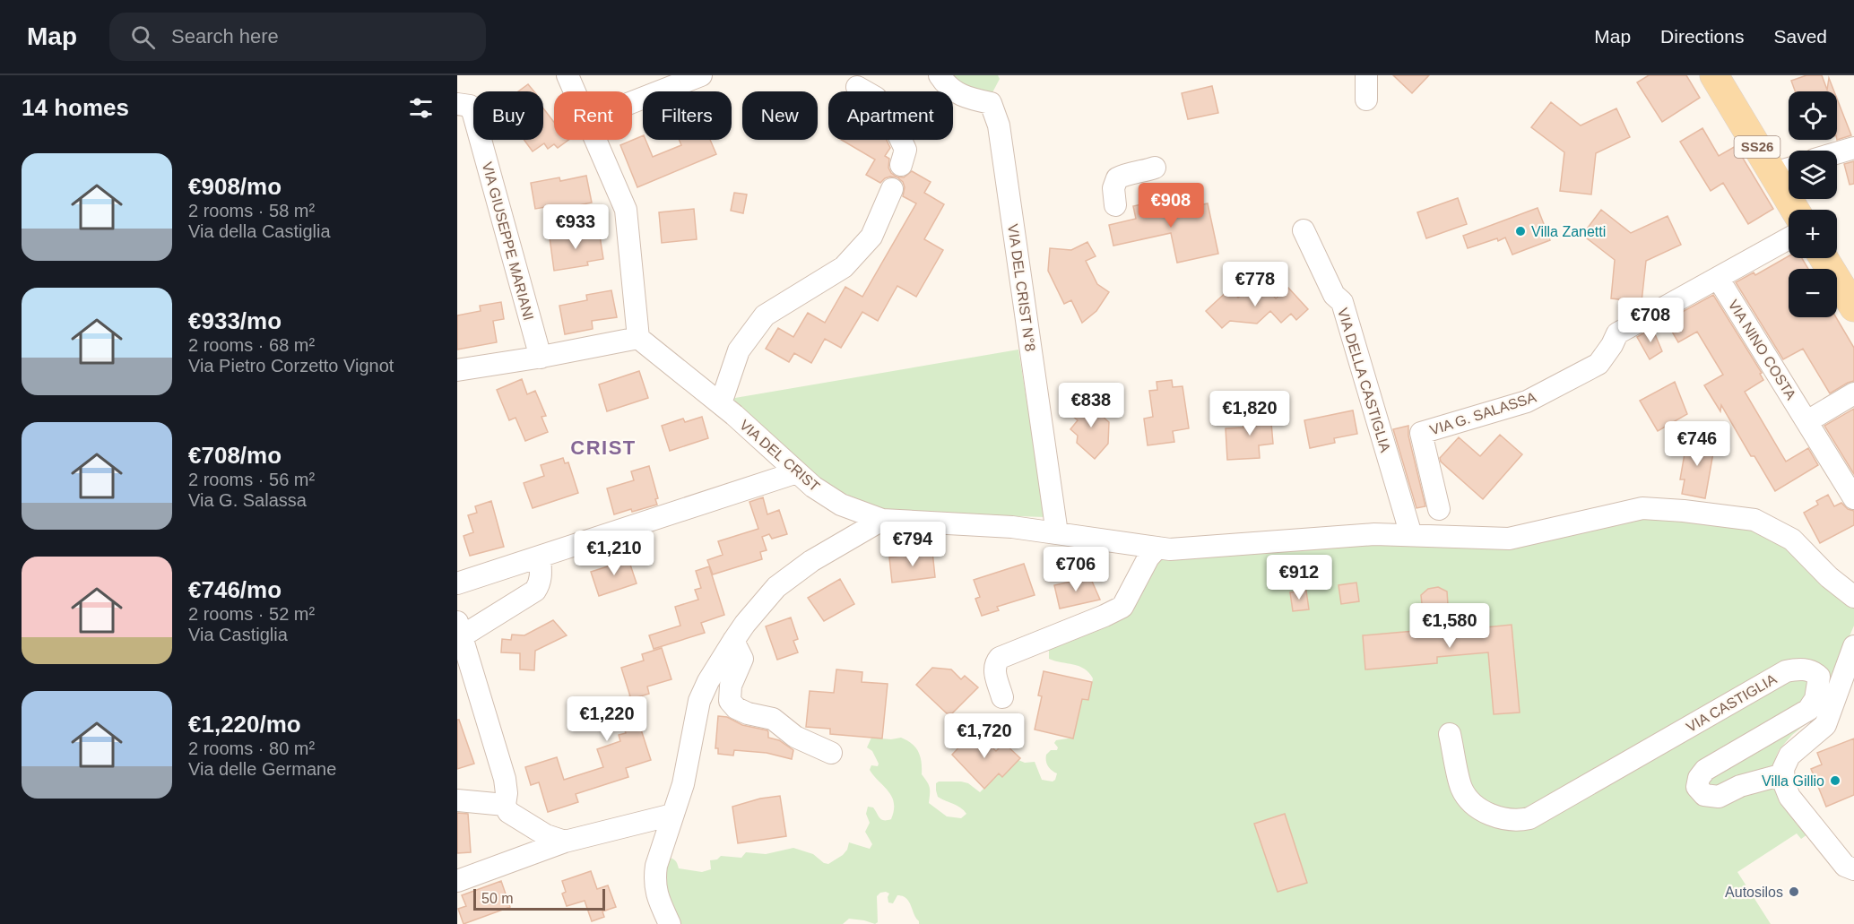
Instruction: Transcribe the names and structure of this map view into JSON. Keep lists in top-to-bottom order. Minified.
{"streets":{"main road":["SS26"],"street":["VIA GIUSEPPE MARIANI","VIA DEL CRIST N°8","VIA NINO COSTA","VIA DELLA CASTIGLIA","VIA G. SALASSA","VIA DEL CRIST","VIA CASTIGLIA"]},"crossings":[["VIA DEL CRIST N°8","VIA DEL CRIST"],["VIA NINO COSTA","VIA G. SALASSA"],["VIA DELLA CASTIGLIA","VIA DEL CRIST"]],"districts":["CRIST"],"places":["Villa Zanetti","Villa Gillio","Autosilos"],"scale_bar":"50 m","page":{"header":"Map","search":"Search here","nav":["Map","Directions","Saved"],"heading":"14 homes","map_buttons":["+","−"],"chip":["Buy","Rent","Filters","New","Apartment"],"list":[{"name":"€908/mo","note":"2 rooms · 58 m² · Via della Castiglia"},{"name":"€933/mo","note":"2 rooms · 68 m² · Via Pietro Corzetto Vignot"},{"name":"€708/mo","note":"2 rooms · 56 m² · Via G. Salassa"},{"name":"€746/mo","note":"2 rooms · 52 m² · Via Castiglia"},{"name":"€1,220/mo","note":"2 rooms · 80 m² · Via delle Germane"}],"price":["€908","€933","€778","€708","€838","€1,820","€746","€794","€1,210","€706","€912","€1,580","€1,220","€1,720"],"scale":"50 m"}}
